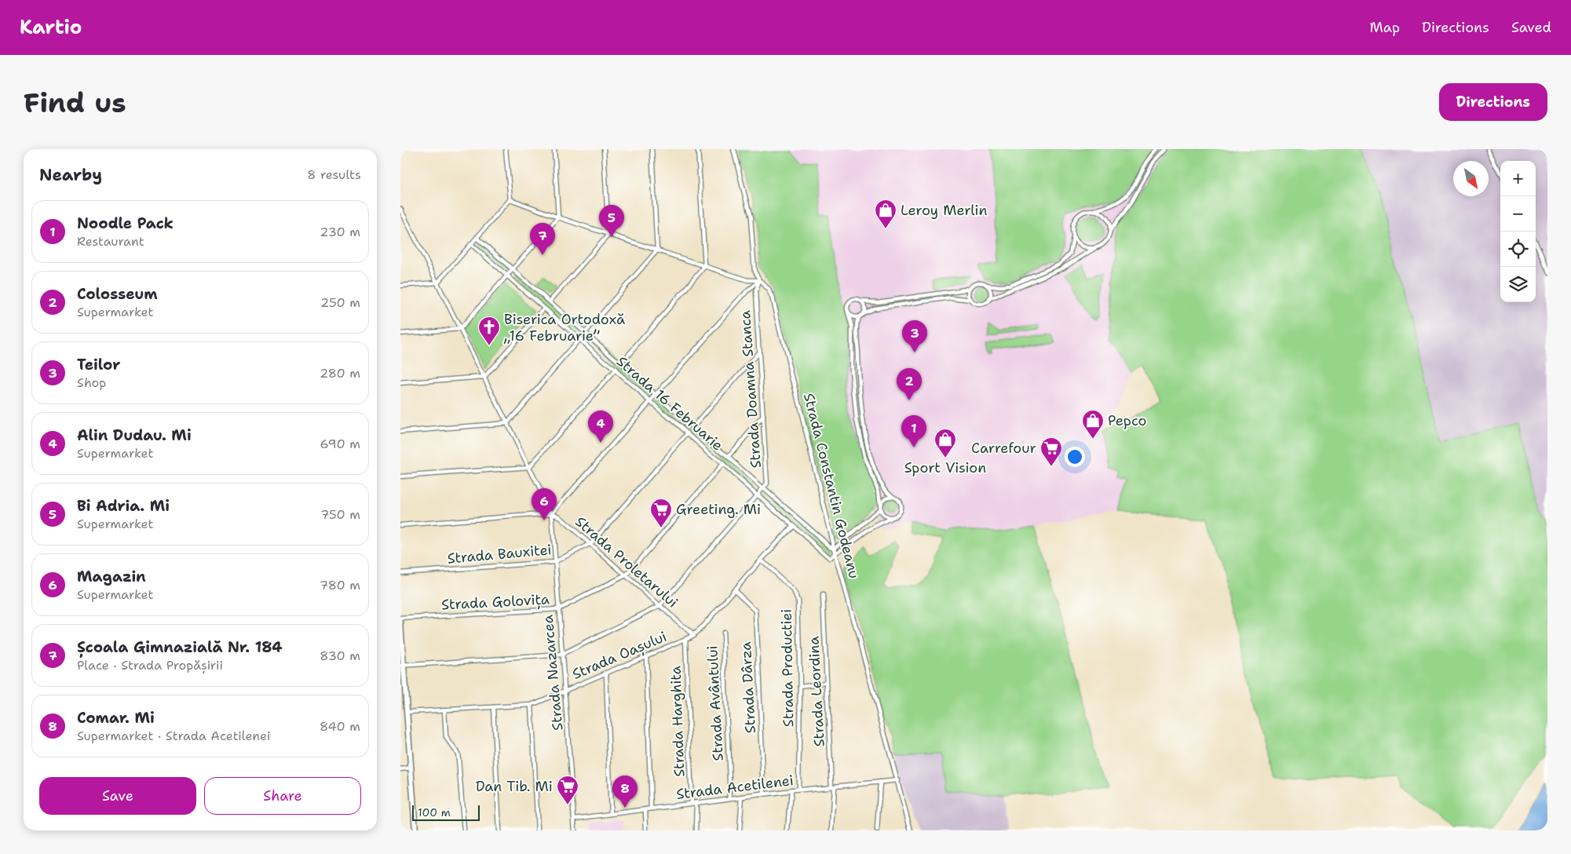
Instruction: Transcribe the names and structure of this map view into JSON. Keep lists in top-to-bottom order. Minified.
{"streets":{"street":["Strada Doamna Stanca","Strada 16 Februarie","Strada Constantin Godeanu","Strada Bauxitei","Strada Proletarului","Strada Golovița","Strada Oașului","Strada Productiei","Strada Nazarcea","Strada Dârza","Strada Leordina","Strada Avântului","Strada Harghita","Strada Acetilenei"]},"crossings":[["Strada Doamna Stanca","Strada 16 Februarie"],["Strada Doamna Stanca","Strada Constantin Godeanu"],["Strada Doamna Stanca","Strada Proletarului"],["Strada 16 Februarie","Strada Constantin Godeanu"],["Strada 16 Februarie","Strada Bauxitei"],["Strada 16 Februarie","Strada Golovița"],["Strada 16 Februarie","Strada Oașului"],["Strada Constantin Godeanu","Strada Acetilenei"],["Strada Bauxitei","Strada Proletarului"],["Strada Bauxitei","Strada Nazarcea"],["Strada Proletarului","Strada Golovița"],["Strada Proletarului","Strada Oașului"],["Strada Proletarului","Strada Nazarcea"],["Strada Golovița","Strada Nazarcea"],["Strada Oașului","Strada Productiei"],["Strada Oașului","Strada Nazarcea"],["Strada Oașului","Strada Dârza"],["Strada Oașului","Strada Harghita"],["Strada Productiei","Strada Acetilenei"],["Strada Nazarcea","Strada Acetilenei"],["Strada Dârza","Strada Acetilenei"],["Strada Leordina","Strada Acetilenei"],["Strada Avântului","Strada Acetilenei"],["Strada Harghita","Strada Acetilenei"]],"places":{"shop":["Leroy Merlin","Pepco","Sport Vision"],"church":["Biserica Ortodoxă „16 Februarie”"],"supermarket":["Carrefour","Greeting. Mi","Dan Tib. Mi"]},"scale_bar":"100 m","north":"bottom right","page":{"header":"Kartio","nav":["Map","Directions","Saved"],"buttons":["Directions",["Save","Share"]],"title":"Find us","heading":["Nearby","8 results"],"map_buttons":["+","−"],"list":[{"mark":"1","name":"Noodle Pack","note":"Restaurant","value":"230 m"},{"mark":"2","name":"Colosseum","note":"Supermarket","value":"250 m"},{"mark":"3","name":"Teilor","note":"Shop","value":"280 m"},{"mark":"4","name":"Alin Dudau. Mi","note":"Supermarket","value":"690 m"},{"mark":"5","name":"Bi Adria. Mi","note":"Supermarket","value":"750 m"},{"mark":"6","name":"Magazin","note":"Supermarket","value":"780 m"},{"mark":"7","name":"Școala Gimnazială Nr. 184","note":"Place · Strada Propășirii","value":"830 m"},{"mark":"8","name":"Comar. Mi","note":"Supermarket · Strada Acetilenei","value":"840 m"}],"pins":["5","7","3","2","4","1","6","8"],"scale":"100 m"}}
